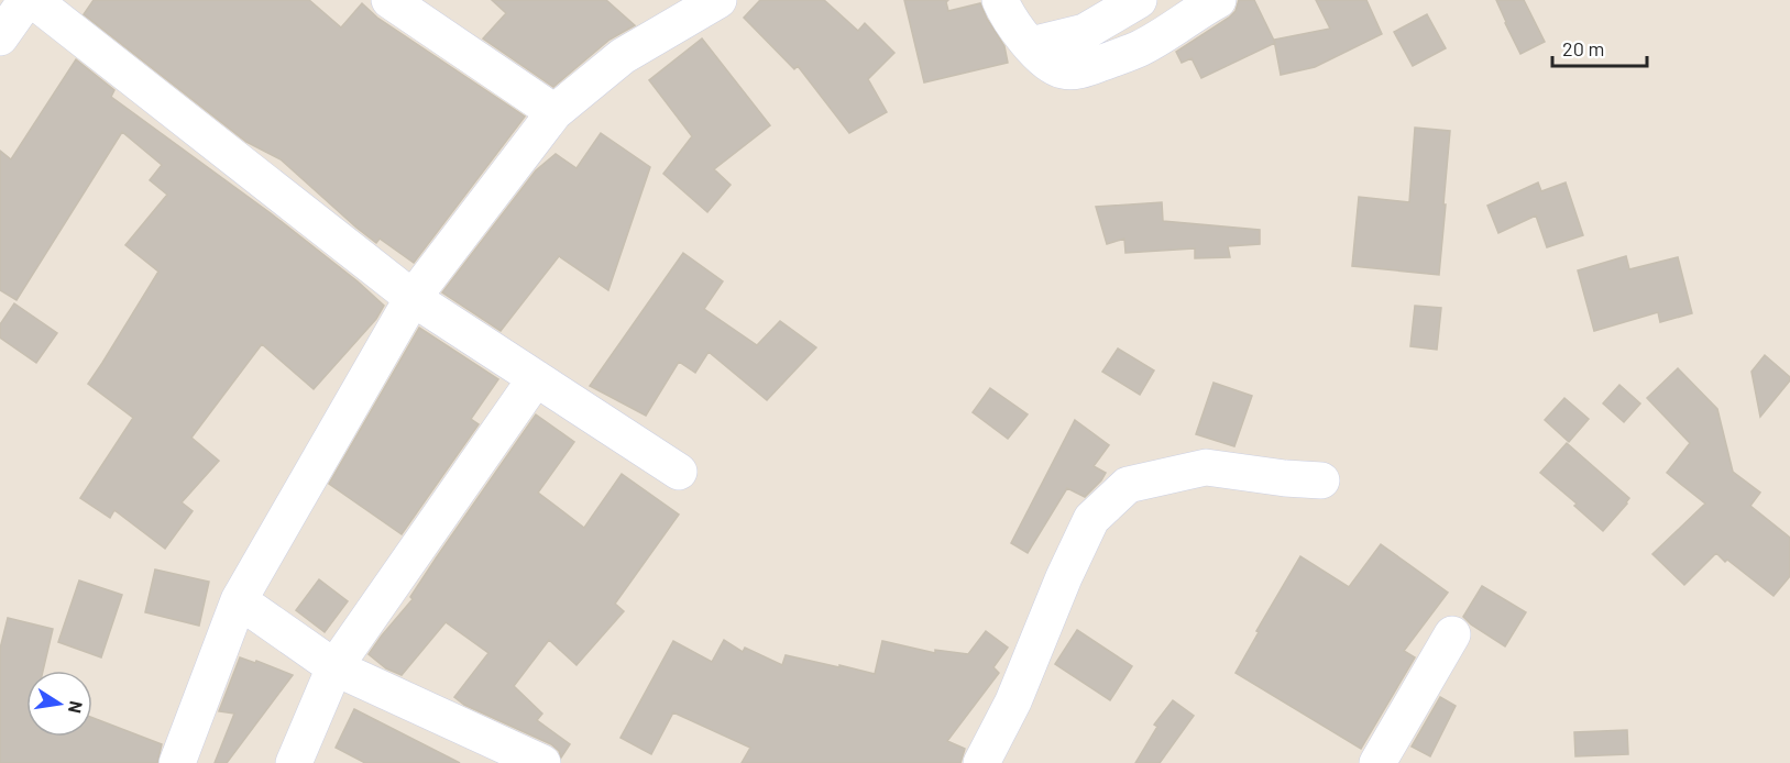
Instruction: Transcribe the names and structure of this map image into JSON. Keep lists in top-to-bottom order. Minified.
{"scale_bar":"20 m","north":"right"}
